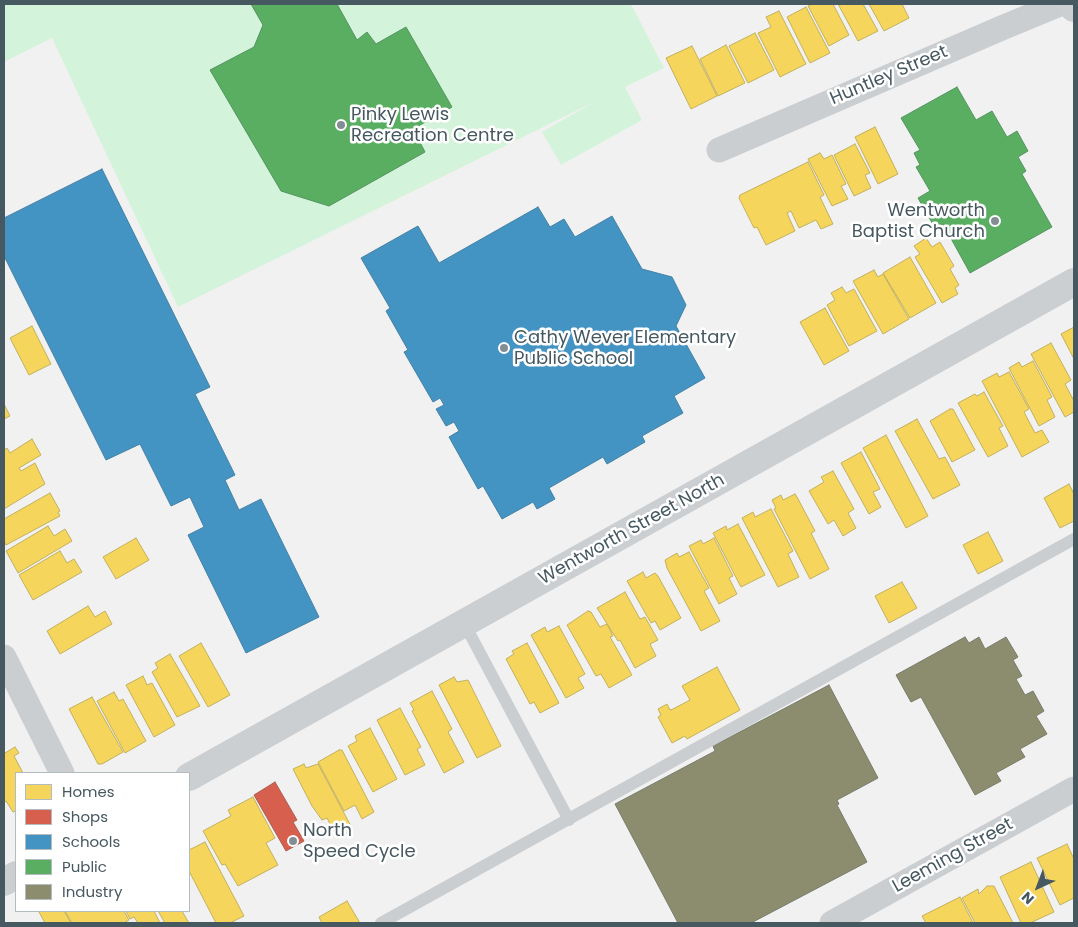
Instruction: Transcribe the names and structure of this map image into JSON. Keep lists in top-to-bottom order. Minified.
{"streets":{"main road":["Wentworth Street North"],"street":["Huntley Street","Leeming Street"]},"places":["Pinky Lewis Recreation Centre","Wentworth Baptist Church","Cathy Wever Elementary Public School","North Speed Cycle"],"legend":["Homes","Shops","Schools","Public","Industry"],"north":"bottom left"}
